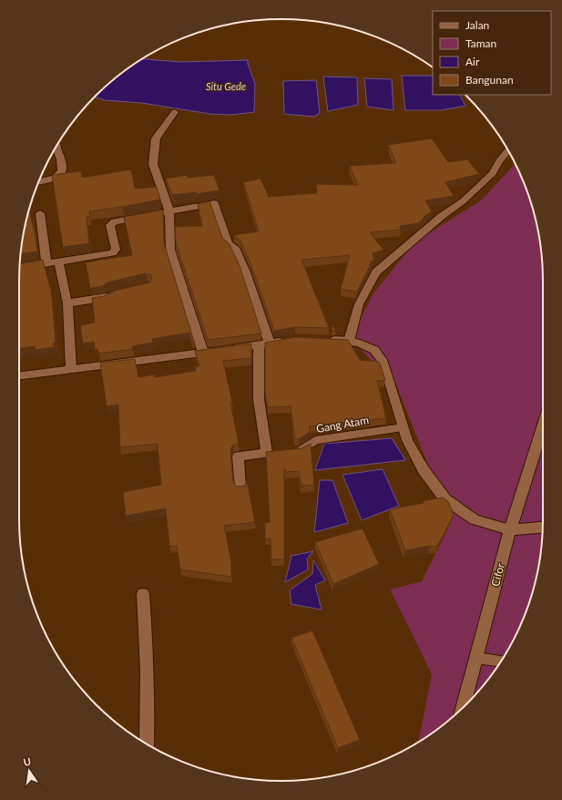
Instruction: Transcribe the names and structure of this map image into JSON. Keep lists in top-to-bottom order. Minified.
{"streets":{"street":["Cifor"],"lane":["Gang Atam"]},"water":["Situ Gede"],"legend":["Jalan","Taman","Air","Bangunan"],"north":"top"}
